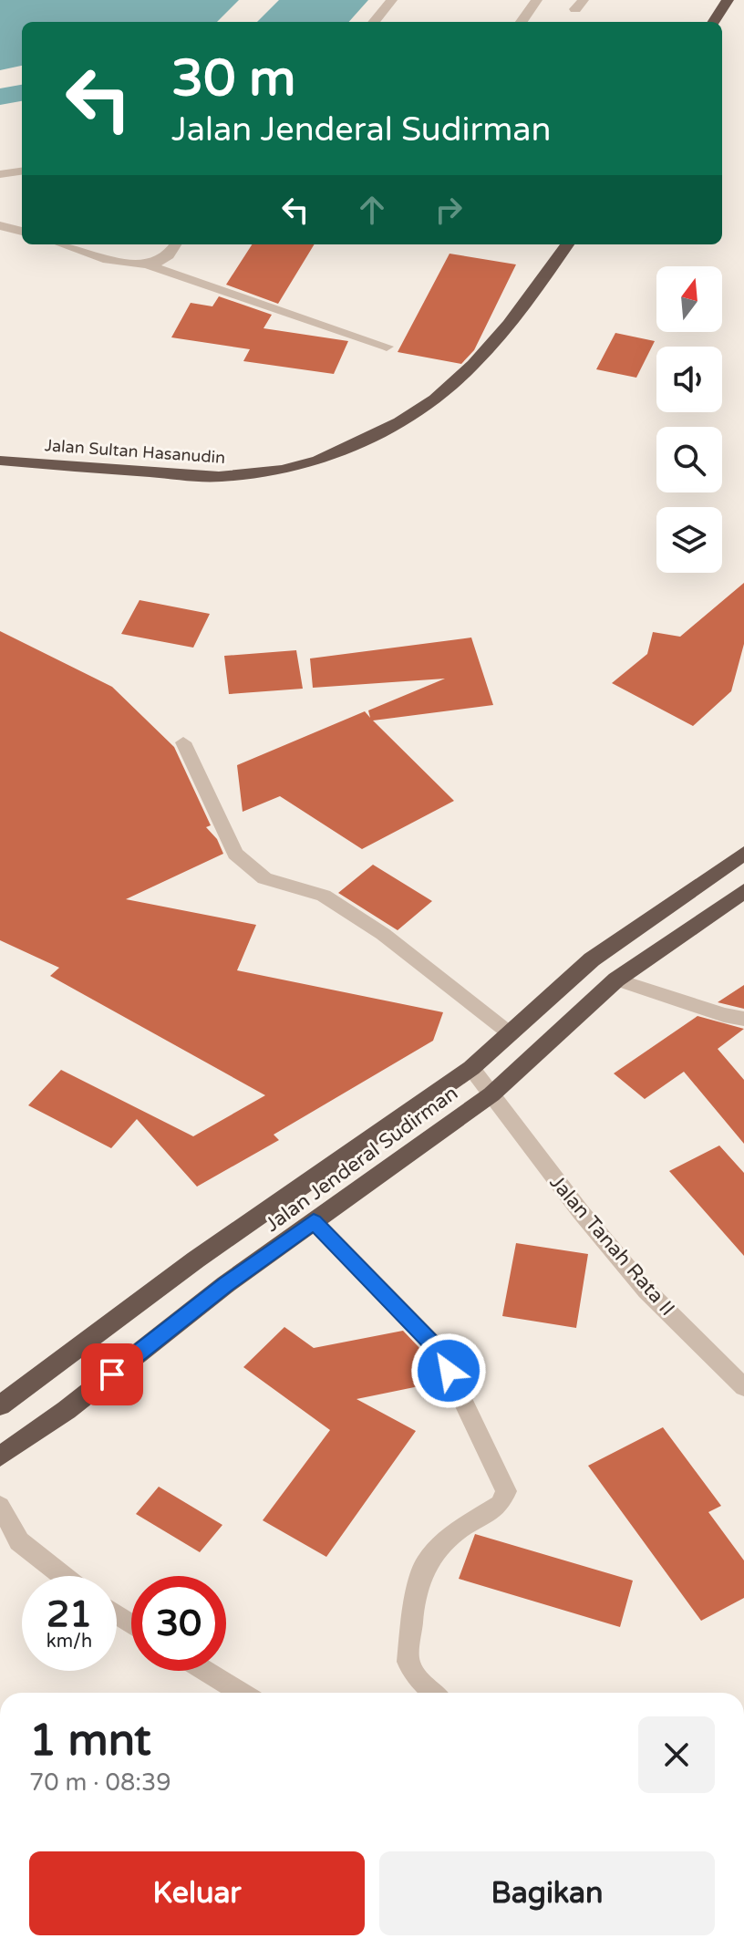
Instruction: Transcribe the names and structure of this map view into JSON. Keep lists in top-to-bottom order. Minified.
{"streets":{"highway":["Jalan Sultan Hasanudin","Jalan Jenderal Sudirman"],"street":["Jalan Tanah Rata II"]},"crossings":[["Jalan Jenderal Sudirman","Jalan Tanah Rata II"]],"north":"top","page":{"turn":["30 m","Jalan Jenderal Sudirman"],"speed":"21 km/h","limit":"30","heading":["1 mnt","70 m · 08:39"],"buttons":["Keluar","Bagikan"]}}
